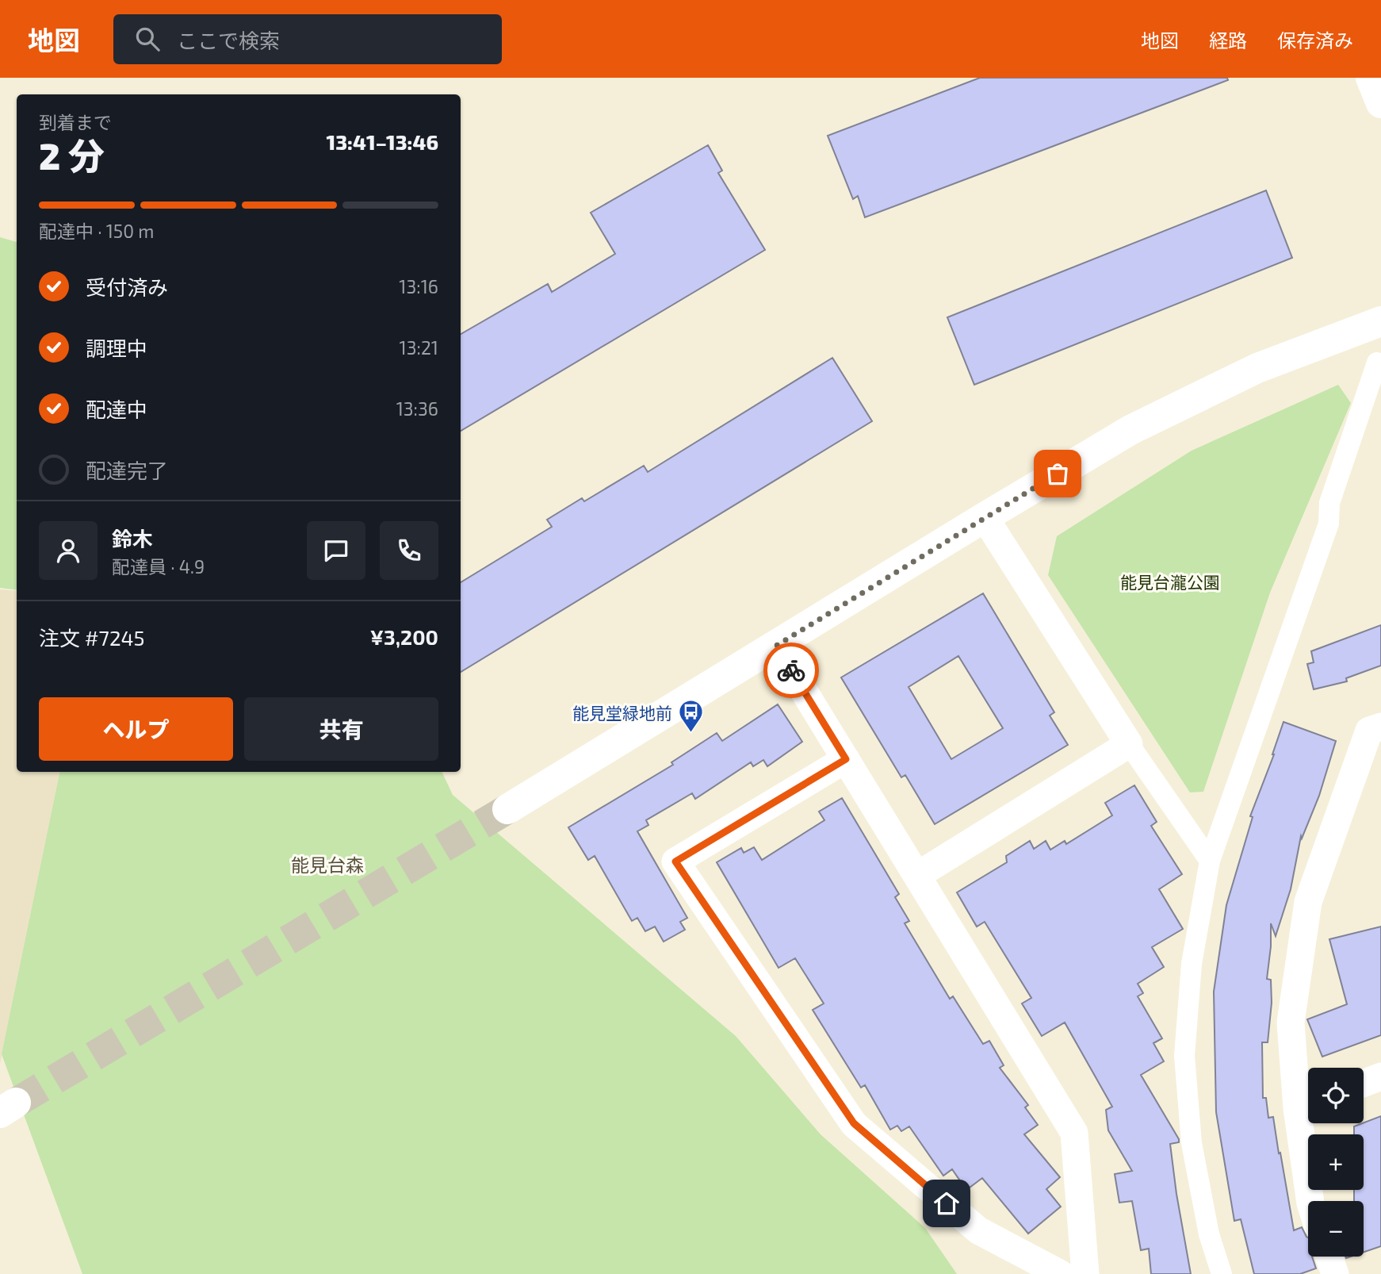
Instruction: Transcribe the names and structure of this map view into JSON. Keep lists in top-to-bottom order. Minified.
{"districts":["能見台森"],"parks":["能見台瀧公園"],"places":{"bus stop":["能見堂緑地前"]},"page":{"header":"地図","search":"ここで検索","nav":["地図","経路","保存済み"],"heading":["2 分","到着まで","13:41–13:46"],"panel":["鈴木","配達員 · 4.9","注文 #7245","¥3,200"],"bar":"配達中 · 150 m","list":[["受付済み","13:16"],["調理中","13:21"],["配達中","13:36"],"配達完了"],"buttons":["ヘルプ","共有"],"map_buttons":["+","−"]}}
